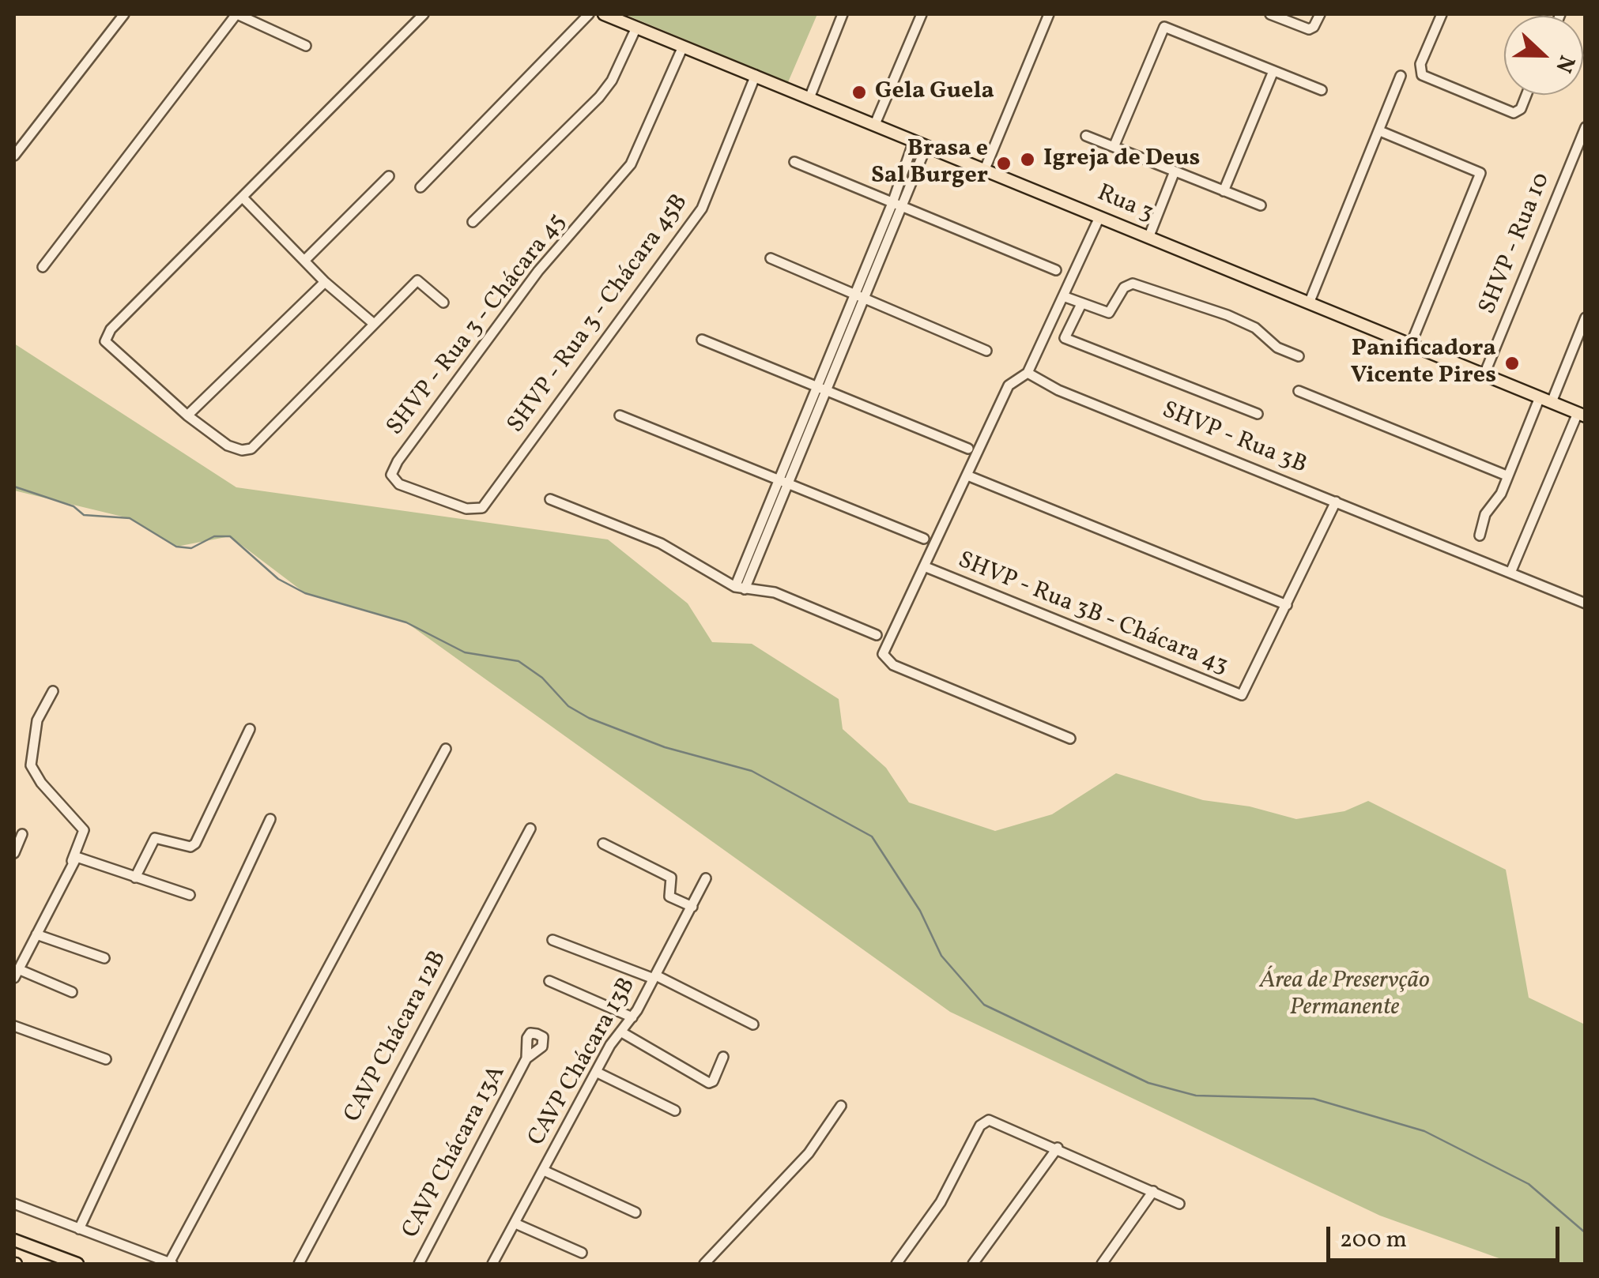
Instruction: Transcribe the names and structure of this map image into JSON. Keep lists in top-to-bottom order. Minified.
{"streets":{"main road":["Rua 3"],"street":["SHVP - Rua 10","SHVP - Rua 3 - Chácara 45B","SHVP - Rua 3 - Chácara 45","SHVP - Rua 3B","SHVP - Rua 3B - Chácara 43","CAVP Chácara 12B","CAVP Chácara 13B","CAVP Chácara 13A"]},"crossings":[["Rua 3","SHVP - Rua 10"],["Rua 3","SHVP - Rua 3 - Chácara 45B"],["Rua 3","SHVP - Rua 3 - Chácara 45"],["SHVP - Rua 3 - Chácara 45B","SHVP - Rua 3 - Chácara 45"],["SHVP - Rua 3B","SHVP - Rua 3B - Chácara 43"]],"parks":["Área de Preservção Permanente"],"places":["Gela Guela","Igreja de Deus","Brasa e Sal Burger","Panificadora Vicente Pires"],"scale_bar":"200 m","north":"right"}
